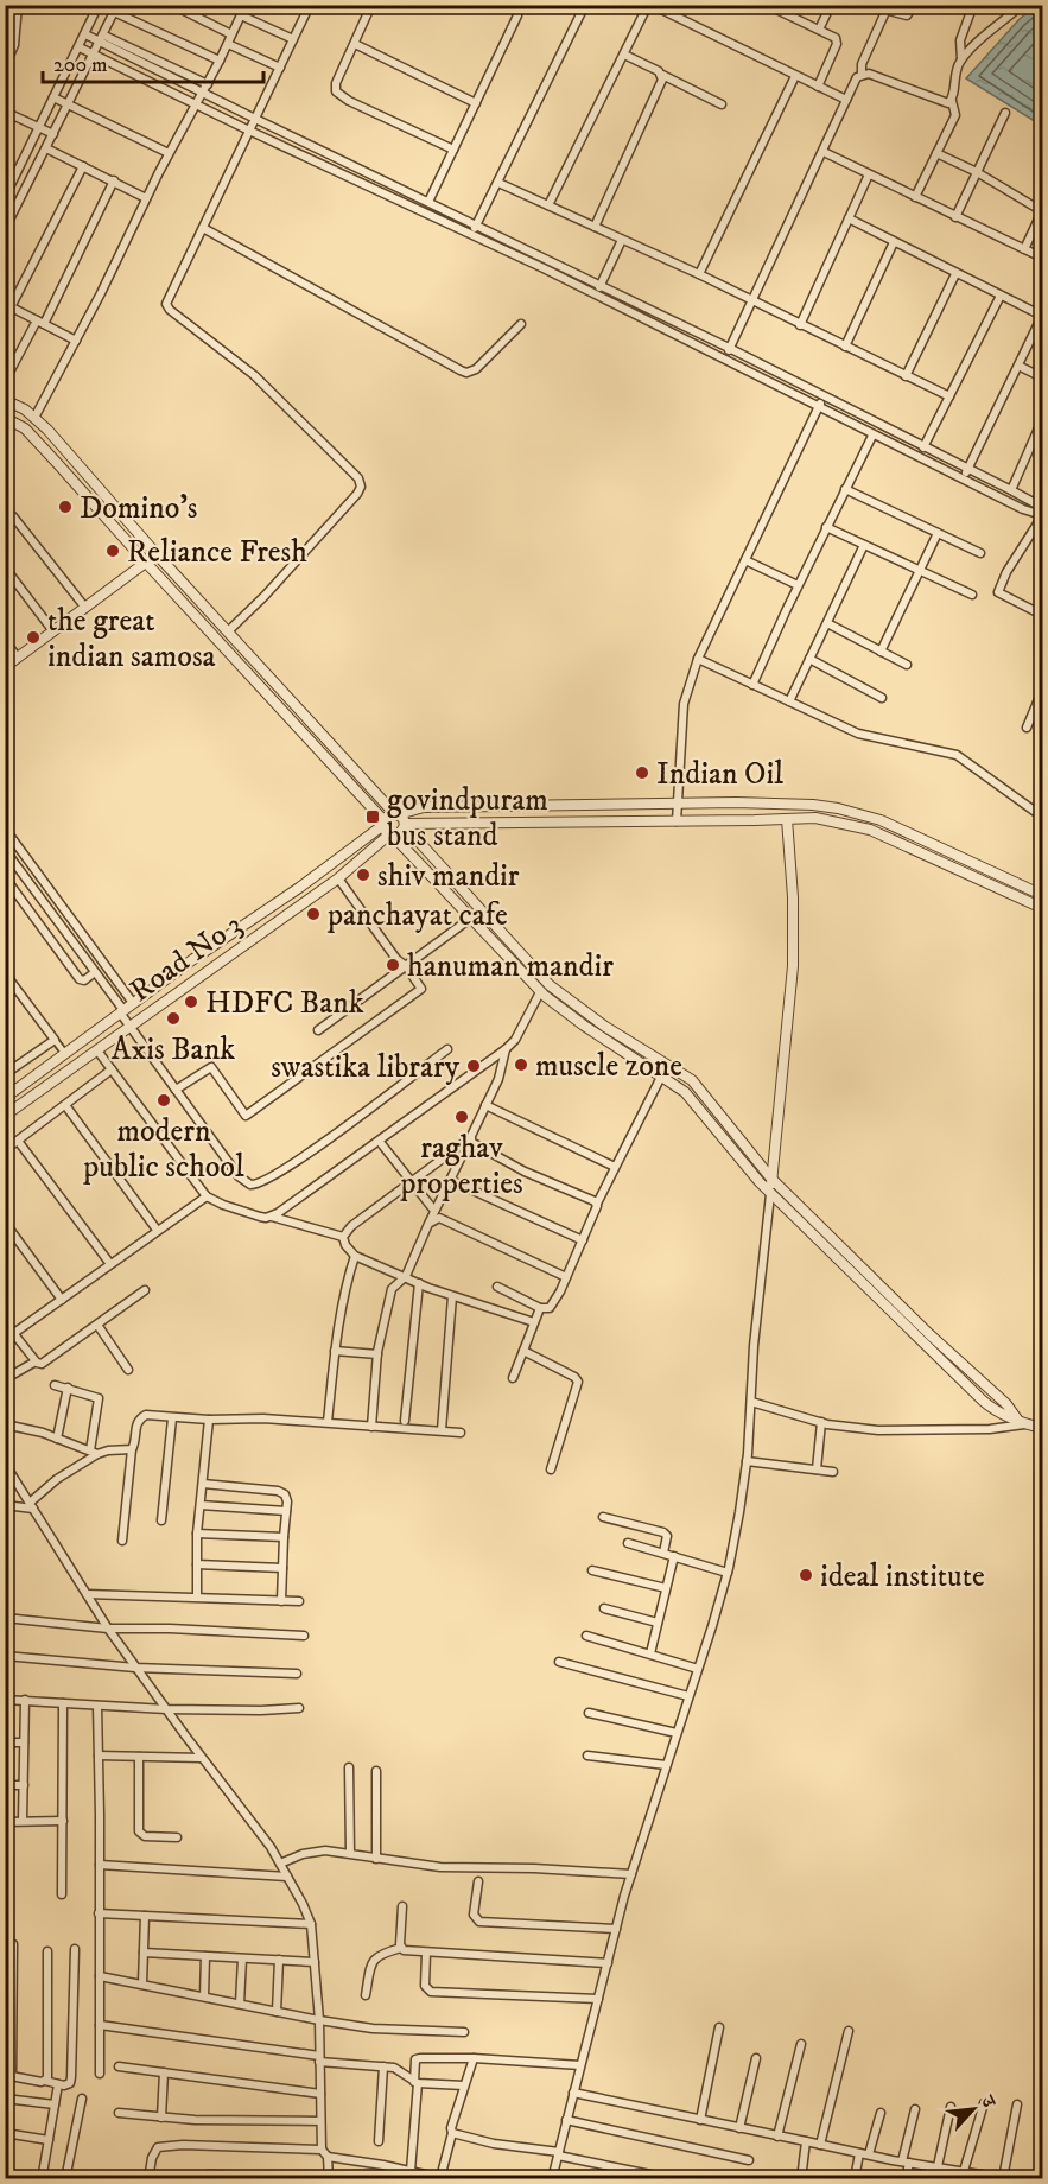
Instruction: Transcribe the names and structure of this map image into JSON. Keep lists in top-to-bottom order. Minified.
{"streets":{"street":["Road No 3"]},"places":{"other":["Domino's","Reliance Fresh","the great indian samosa","Indian Oil","shiv mandir","panchayat cafe","hanuman mandir","HDFC Bank","Axis Bank","muscle zone","swastika library","modern public school","raghav properties","ideal institute"],"transit":["govindpuram bus stand"]},"scale_bar":"200 m","north":"top right"}
